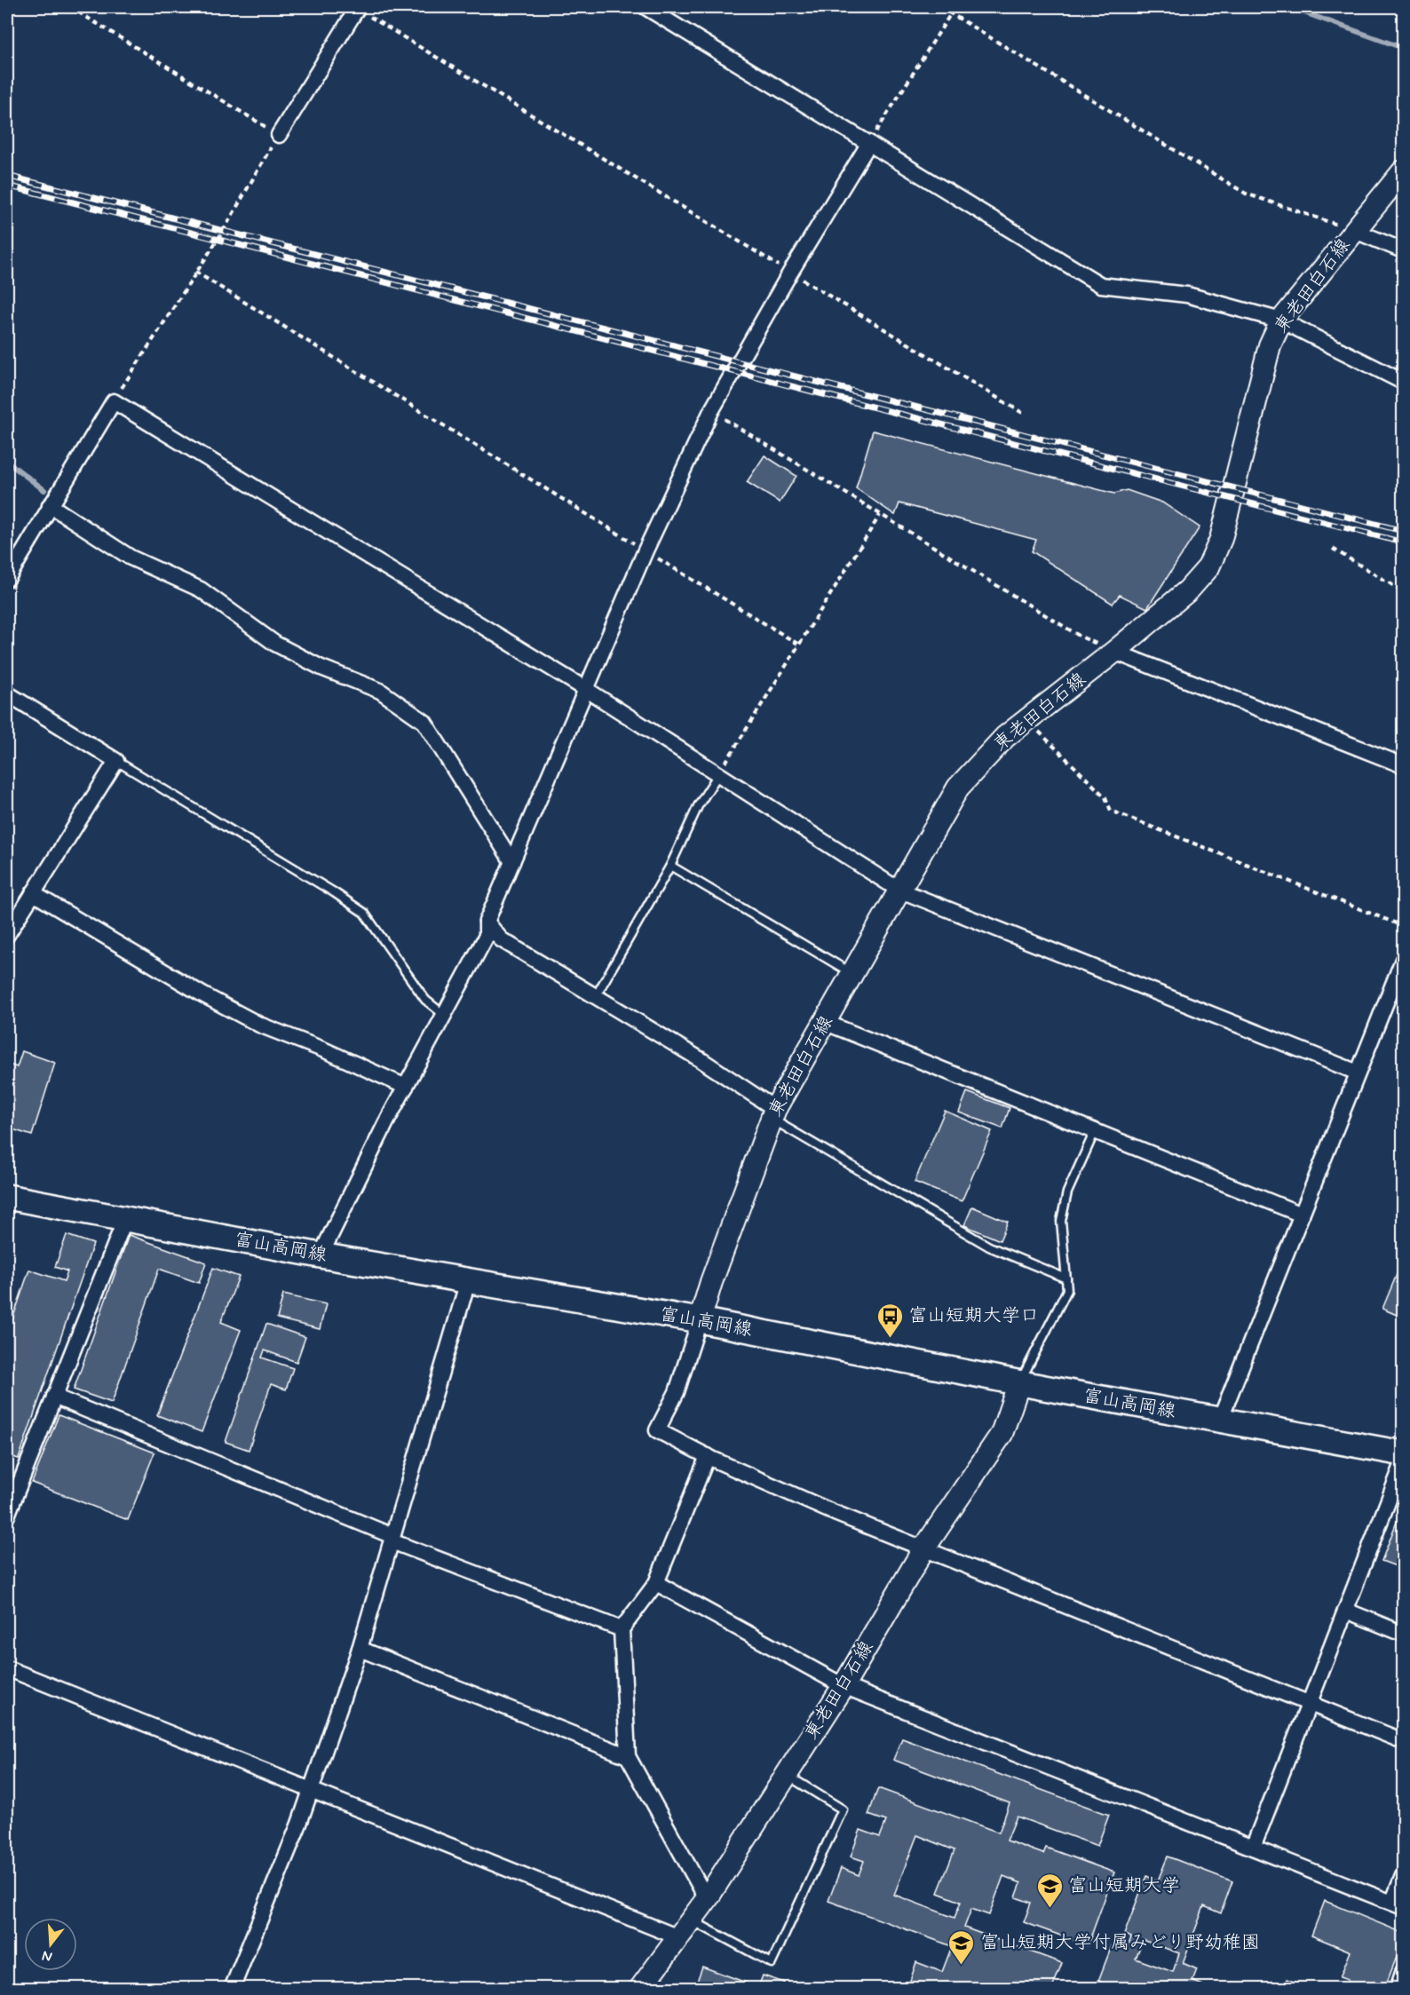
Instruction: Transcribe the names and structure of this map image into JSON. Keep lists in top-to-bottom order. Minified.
{"streets":{"main road":["東老田白石線","富山高岡線"]},"crossings":[["東老田白石線","富山高岡線"]],"places":{"bus stop":["富山短期大学口"],"school or university":["富山短期大学","富山短期大学付属みどり野幼稚園"]},"north":"bottom"}
